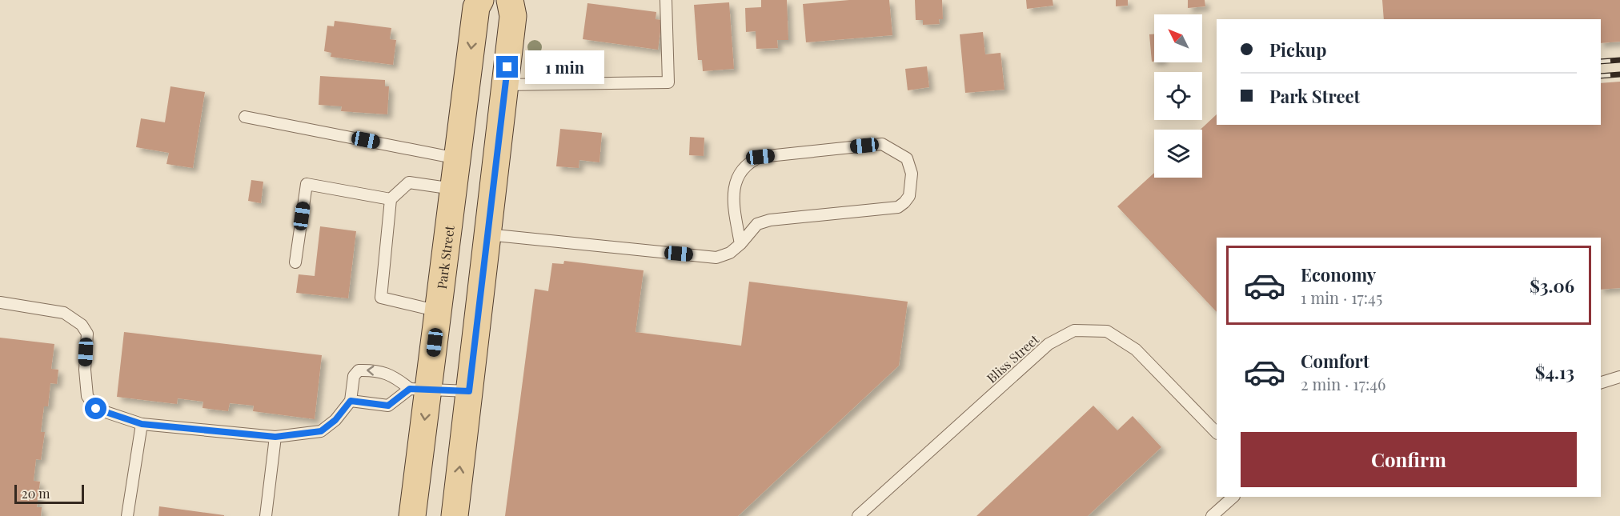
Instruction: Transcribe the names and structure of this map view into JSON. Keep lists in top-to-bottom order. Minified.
{"streets":{"main road":["Park Street"],"lane":["Bliss Street"]},"scale_bar":"20 m","north":"top left","page":{"banner":["Pickup","Park Street"],"bubble":"1 min","list":[{"name":"Economy","note":"1 min · 17:45","value":"$3.06"},{"name":"Comfort","note":"2 min · 17:46","value":"$4.13"}],"buttons":"Confirm","scale":"20 m"}}
